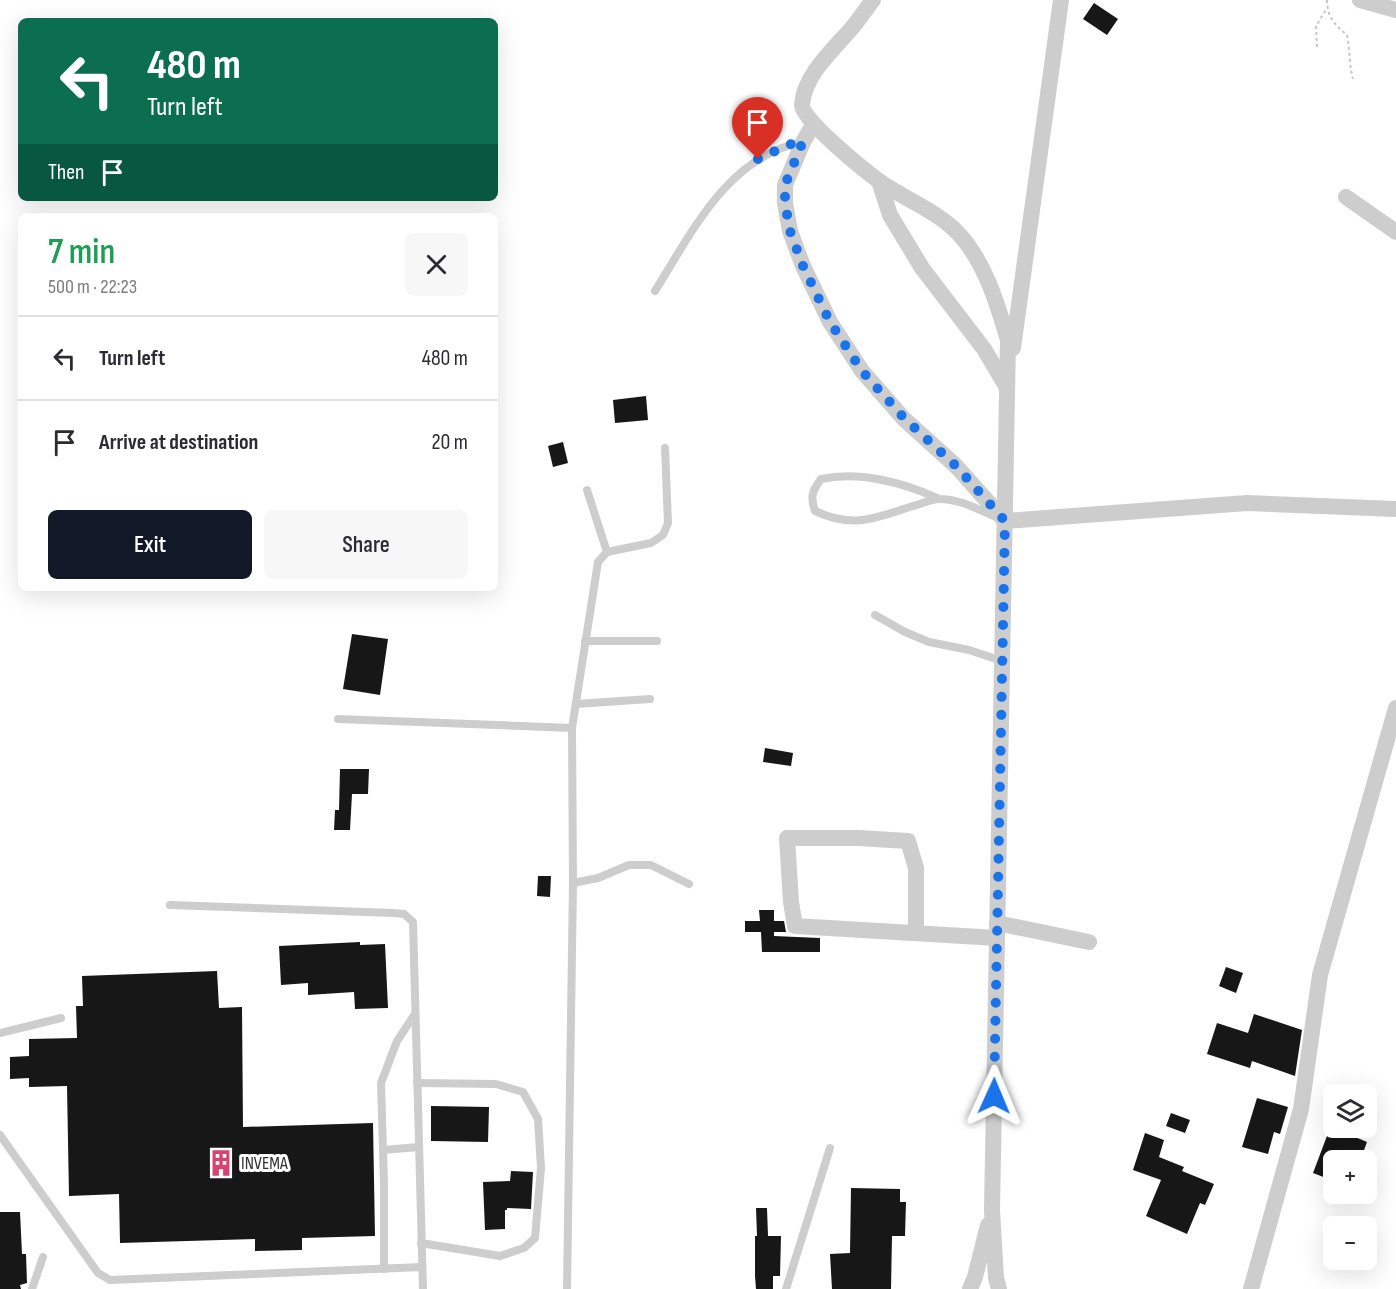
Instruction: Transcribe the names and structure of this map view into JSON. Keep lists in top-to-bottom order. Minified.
{"places":{"building":["INVEMA"]},"page":{"turn":["480 m","Turn left"],"then":"Then","heading":["7 min","500 m · 22:23"],"list":[{"name":"Turn left","value":"480 m"},{"name":"Arrive at destination","value":"20 m"}],"buttons":["Exit","Share"],"map_buttons":["+","−"]}}
